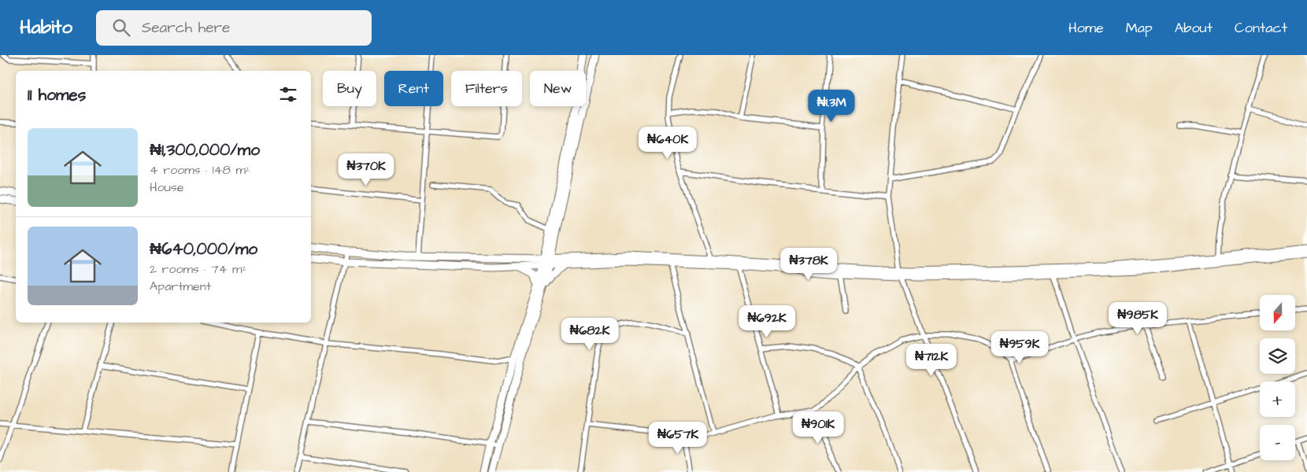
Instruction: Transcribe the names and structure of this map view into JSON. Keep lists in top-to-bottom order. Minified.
{"north":"bottom","page":{"header":"Habito","search":"Search here","nav":["Home","Map","About","Contact"],"chip":["Buy","Rent","Filters","New"],"heading":"11 homes","price":["₦1.3M","₦640K","₦370K","₦378K","₦985K","₦692K","₦682K","₦959K","₦712K","₦901K","₦657K"],"list":[{"name":"₦1,300,000/mo","note":"4 rooms · 148 m² · House"},{"name":"₦640,000/mo","note":"2 rooms · 74 m² · Apartment"}],"map_buttons":["+","−"]}}
